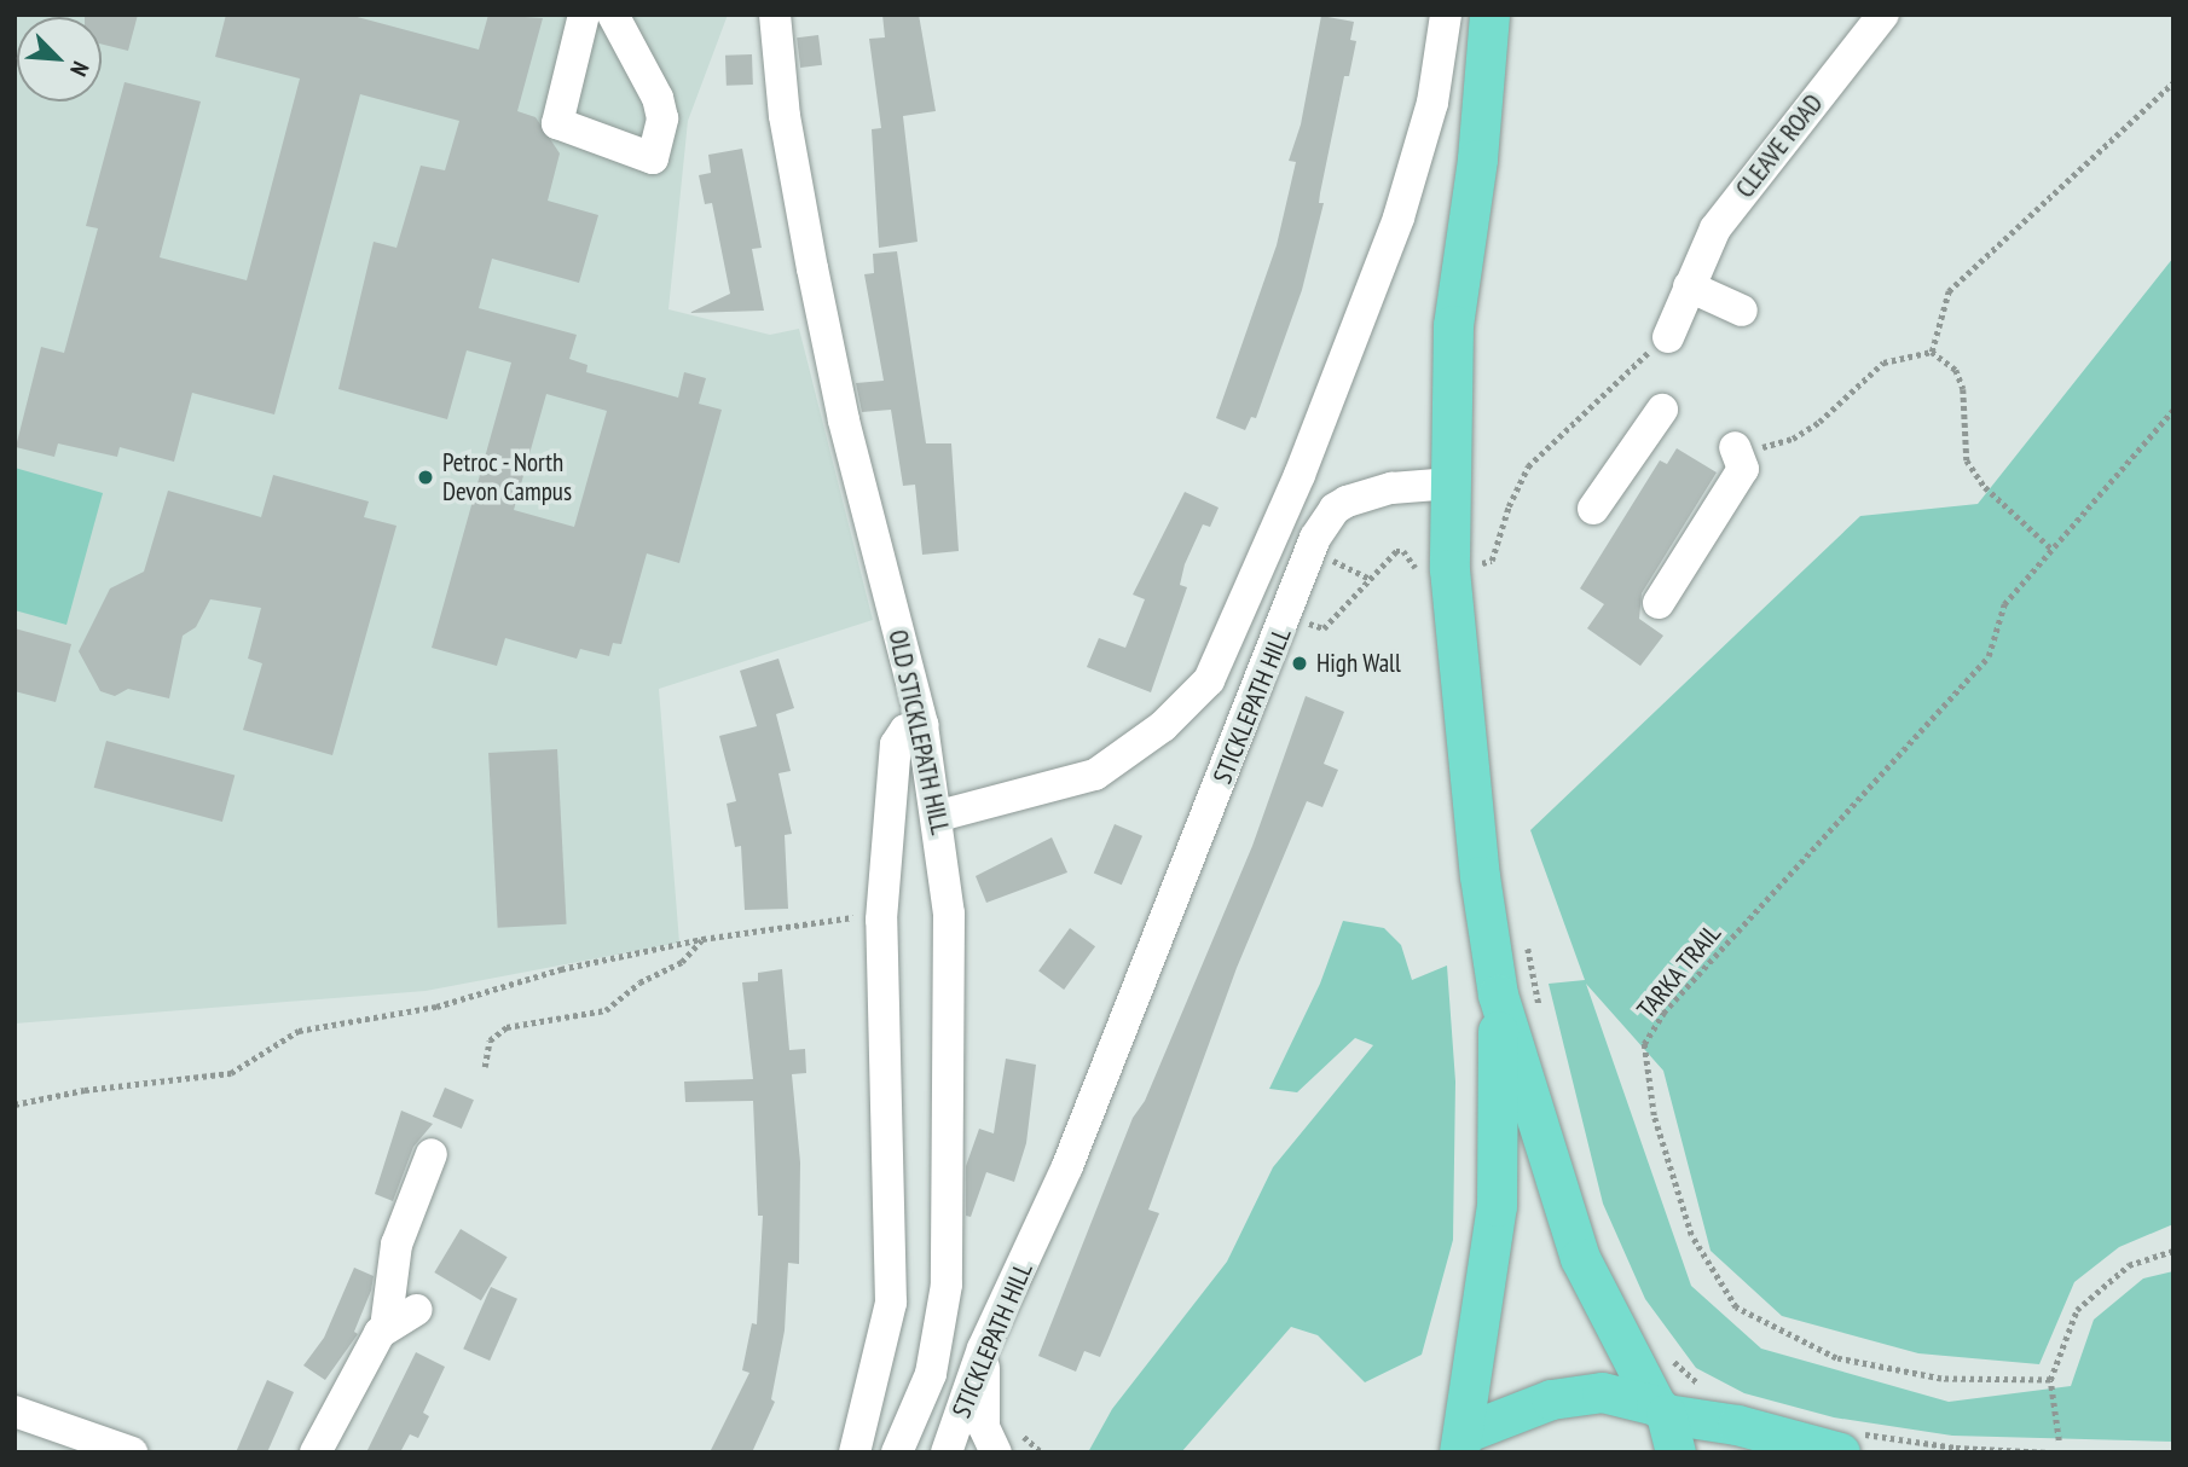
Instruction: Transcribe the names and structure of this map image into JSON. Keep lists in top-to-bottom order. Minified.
{"streets":{"street":["CLEAVE ROAD","STICKLEPATH HILL","OLD STICKLEPATH HILL"],"path":["TARKA TRAIL"]},"places":["Petroc - North Devon Campus","High Wall"],"north":"bottom right"}
